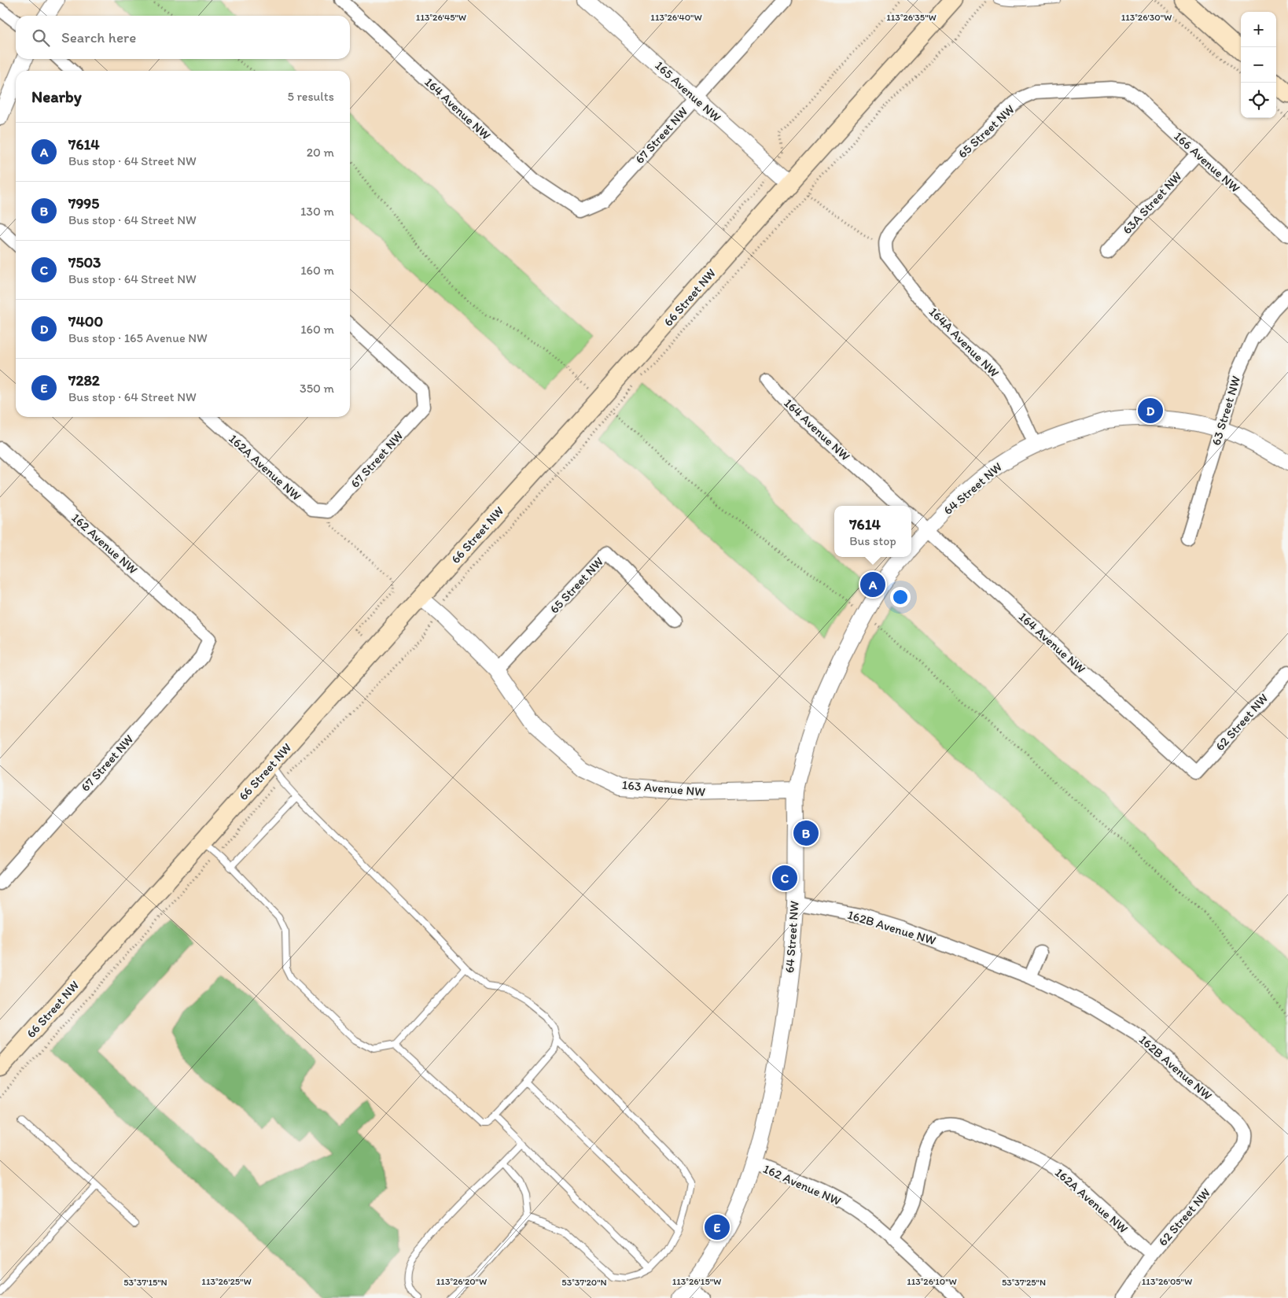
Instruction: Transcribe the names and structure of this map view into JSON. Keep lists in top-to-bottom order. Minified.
{"streets":{"main road":["66 Street NW"],"street":["165 Avenue NW","164 Avenue NW","65 Street NW","67 Street NW","166 Avenue NW","63A Street NW","164A Avenue NW","63 Street NW","162A Avenue NW","64 Street NW","162 Avenue NW","62 Street NW","163 Avenue NW","162B Avenue NW"]},"crossings":[["165 Avenue NW","67 Street NW"],["165 Avenue NW","66 Street NW"],["164 Avenue NW","67 Street NW"],["164 Avenue NW","64 Street NW"],["164 Avenue NW","62 Street NW"],["65 Street NW","166 Avenue NW"],["65 Street NW","164A Avenue NW"],["65 Street NW","163 Avenue NW"],["67 Street NW","162A Avenue NW"],["67 Street NW","162 Avenue NW"],["166 Avenue NW","63A Street NW"],["66 Street NW","163 Avenue NW"],["164A Avenue NW","64 Street NW"],["63 Street NW","64 Street NW"],["162A Avenue NW","162 Avenue NW"],["162A Avenue NW","62 Street NW"],["64 Street NW","162 Avenue NW"],["64 Street NW","163 Avenue NW"],["64 Street NW","162B Avenue NW"],["62 Street NW","162B Avenue NW"]],"page":{"map_buttons":["+","−"],"search":"Search here","heading":["Nearby","5 results"],"list":[{"mark":"A","name":"7614","note":"Bus stop · 64 Street NW","value":"20 m"},{"mark":"B","name":"7995","note":"Bus stop · 64 Street NW","value":"130 m"},{"mark":"C","name":"7503","note":"Bus stop · 64 Street NW","value":"160 m"},{"mark":"D","name":"7400","note":"Bus stop · 165 Avenue NW","value":"160 m"},{"mark":"E","name":"7282","note":"Bus stop · 64 Street NW","value":"350 m"}],"pins":["D","A","B","C","E"],"popup":["7614","Bus stop"]},"coordinates":["113°26'45\"W","113°26'40\"W","113°26'35\"W","113°26'30\"W","113°26'25\"W","113°26'20\"W","113°26'15\"W","113°26'10\"W","113°26'05\"W","53°37'15\"N","53°37'20\"N","53°37'25\"N"]}
